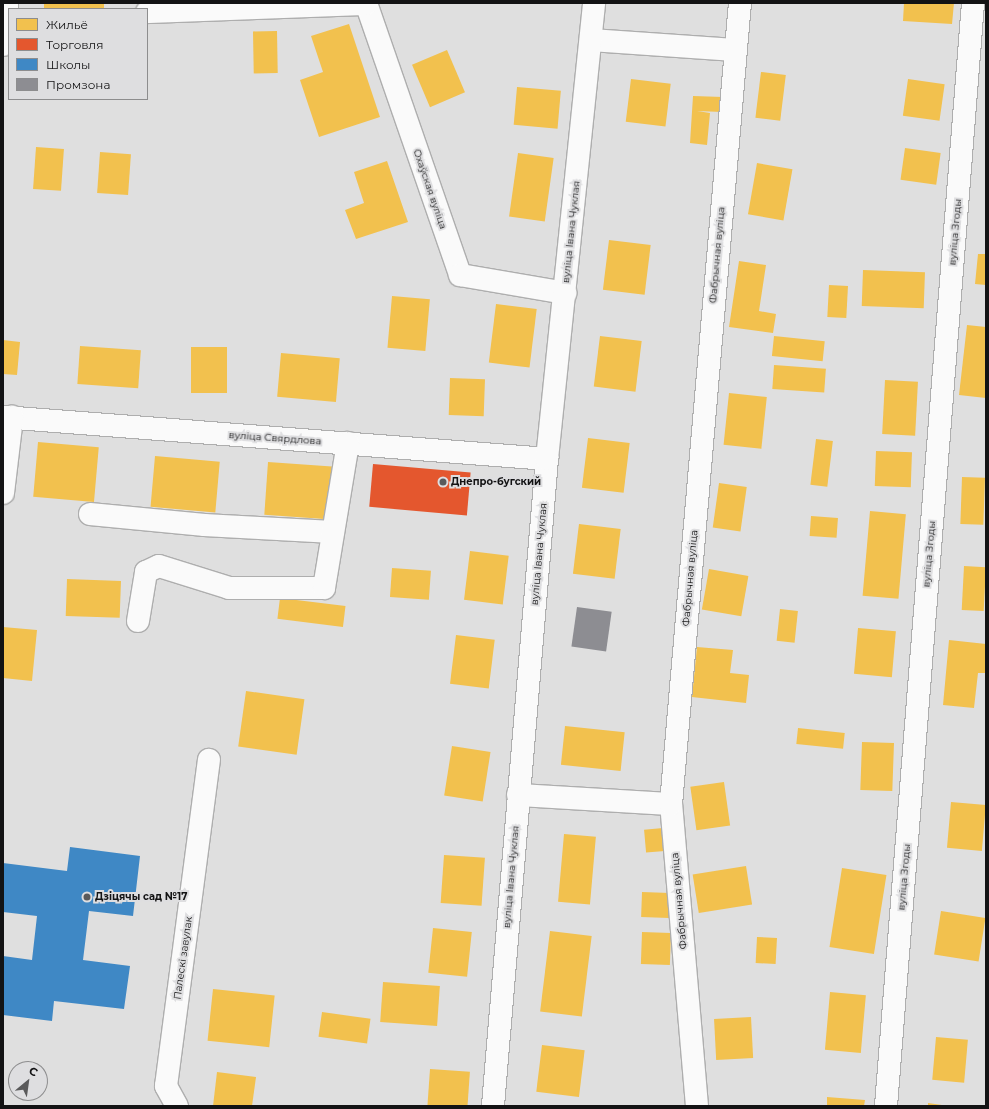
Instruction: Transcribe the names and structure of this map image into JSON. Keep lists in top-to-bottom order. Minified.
{"streets":{"street":["Охаўская вуліца","вуліца Івана Чуклая","вуліца Згоды","Фабрычная вуліца","вуліца Свярдлова","Палескі завулак"]},"crossings":[["Охаўская вуліца","вуліца Івана Чуклая"],["вуліца Івана Чуклая","вуліца Свярдлова"]],"places":["Днепро-бугский","Дзіцячы сад №17"],"legend":["Жильё","Торговля","Школы","Промзона"],"north":"top right"}
